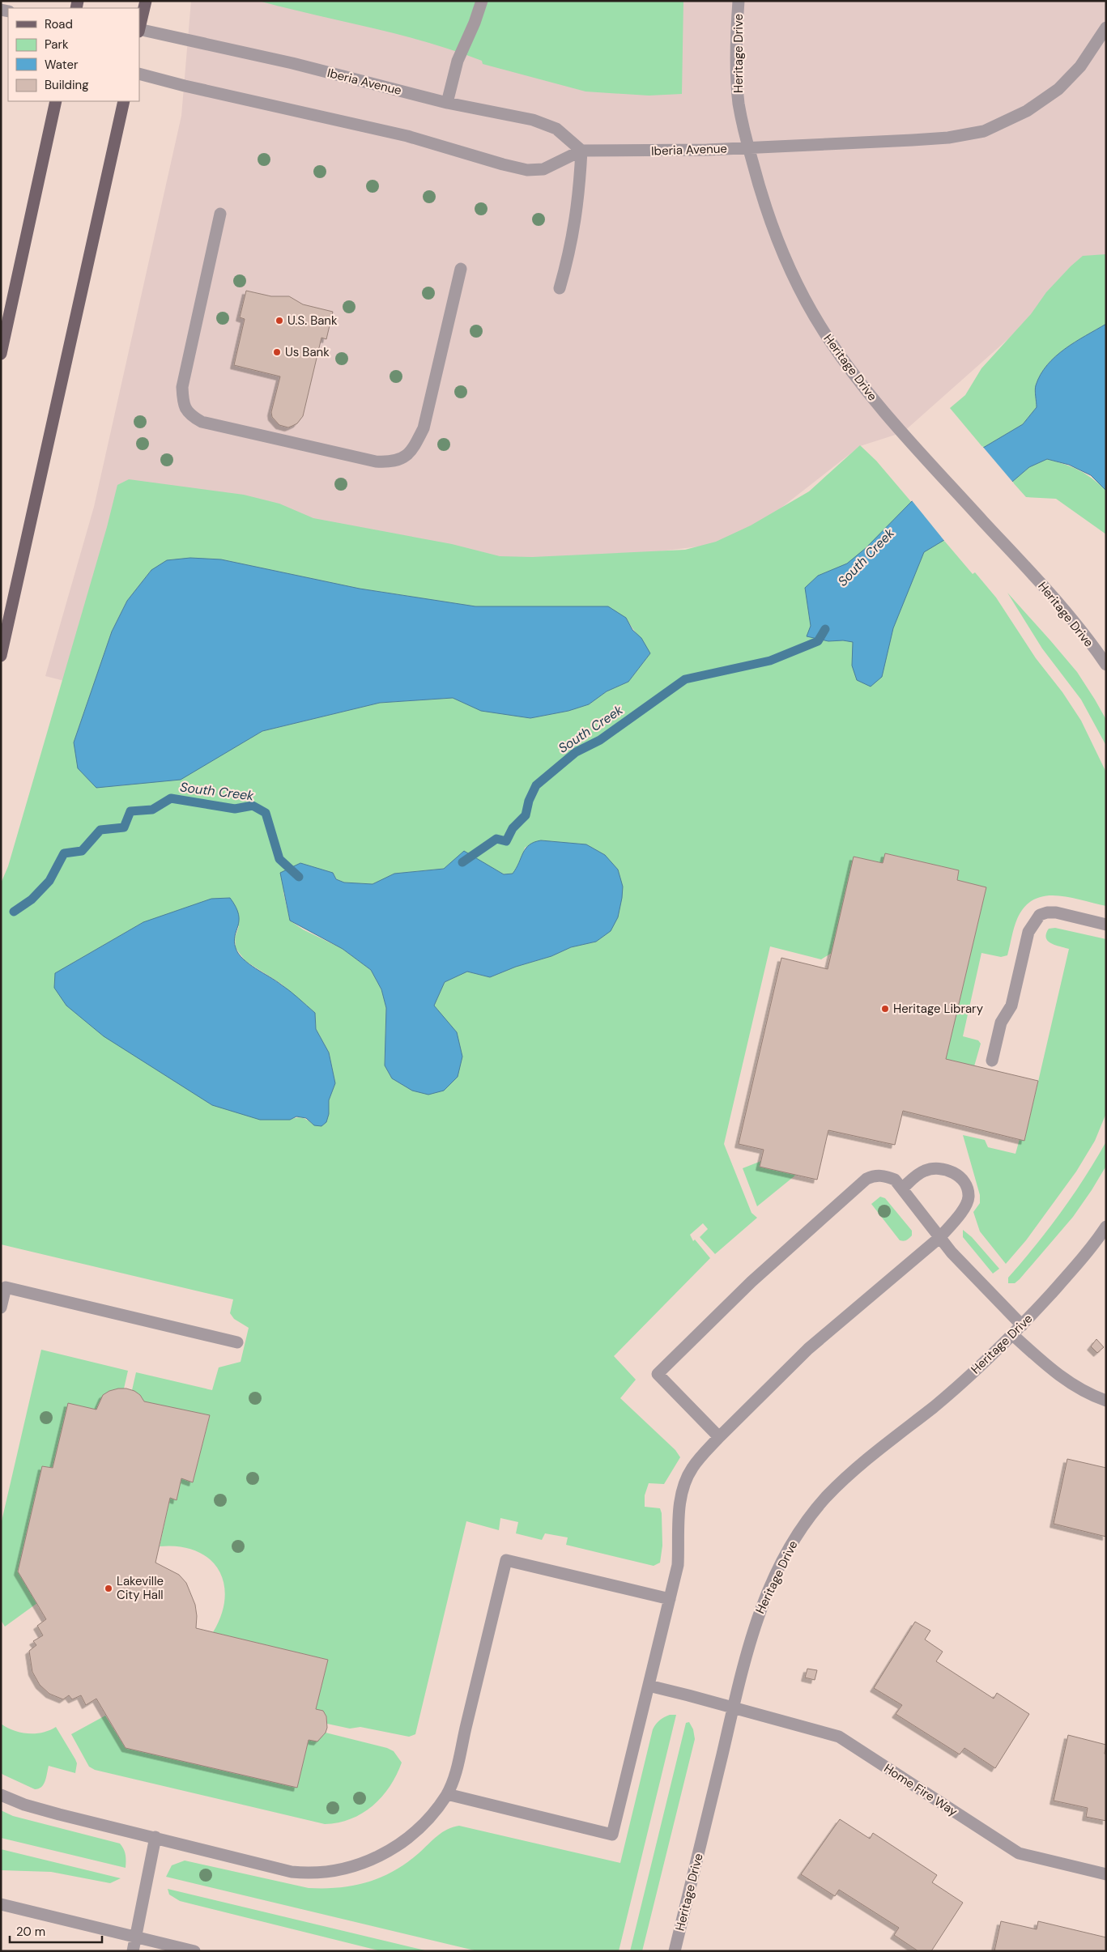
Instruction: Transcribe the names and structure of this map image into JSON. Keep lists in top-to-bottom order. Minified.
{"streets":{"street":["Heritage Drive","Iberia Avenue","Home Fire Way"]},"crossings":[["Heritage Drive","Iberia Avenue"],["Heritage Drive","Home Fire Way"]],"water":["South Creek"],"places":["U.S. Bank","Us Bank","Heritage Library","Lakeville City Hall"],"legend":["Road","Park","Water","Building"],"scale_bar":"20 m"}
